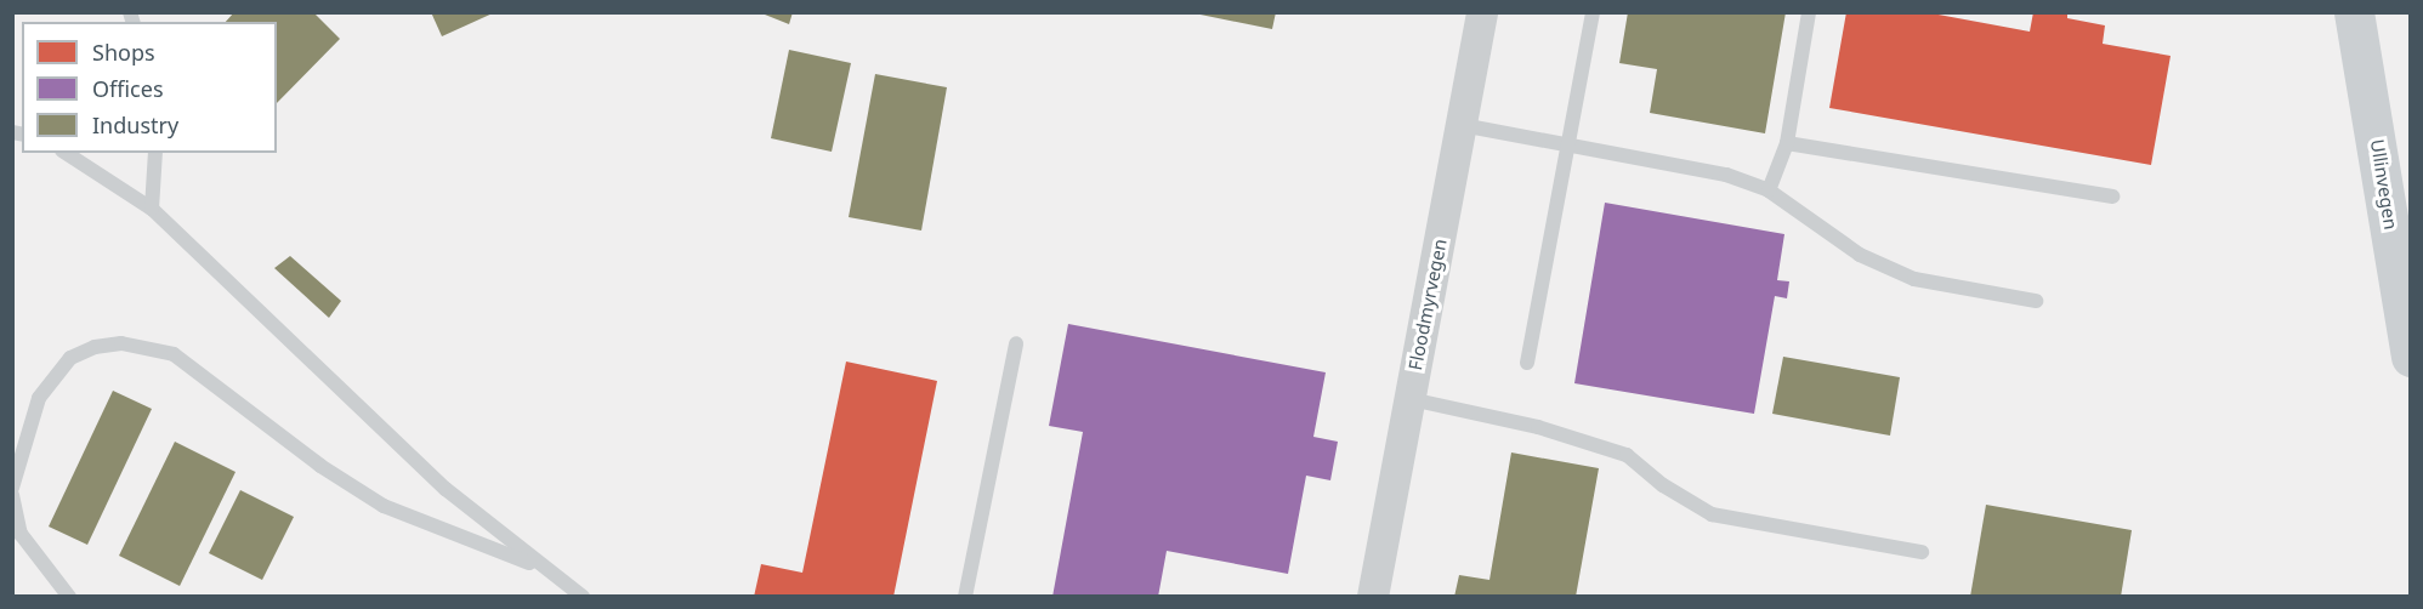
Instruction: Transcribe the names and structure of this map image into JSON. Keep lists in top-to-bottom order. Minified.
{"streets":{"main road":["Ullinvegen"],"street":["Floodmyrvegen"]},"legend":["Shops","Offices","Industry"]}
